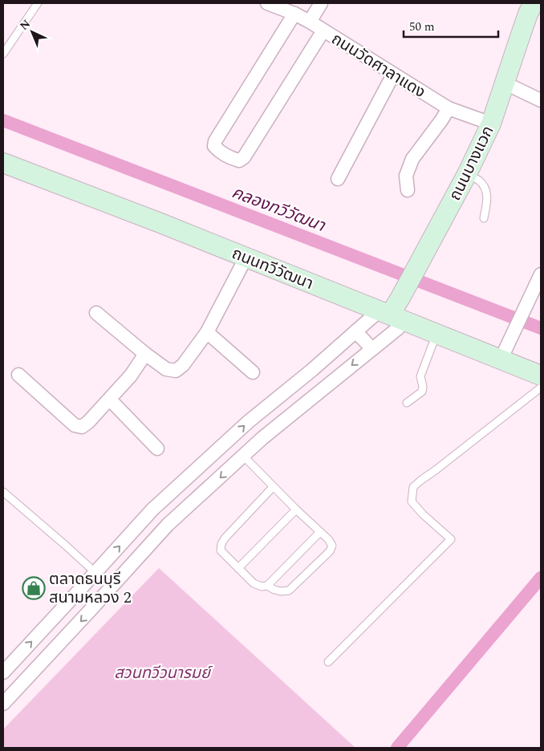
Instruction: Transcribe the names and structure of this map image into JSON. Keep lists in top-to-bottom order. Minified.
{"streets":{"main road":["ถนนบางแวก","ถนนทวีวัฒนา"],"street":["ถนนวัดศาลาแดง"]},"crossings":[["ถนนวัดศาลาแดง","ถนนบางแวก"],["ถนนบางแวก","ถนนทวีวัฒนา"]],"water":["คลองทวีวัฒนา"],"parks":["สวนทวีวนารมย์"],"places":{"shop":["ตลาดธนบุรี สนามหลวง 2"]},"scale_bar":"50 m","north":"top left"}
